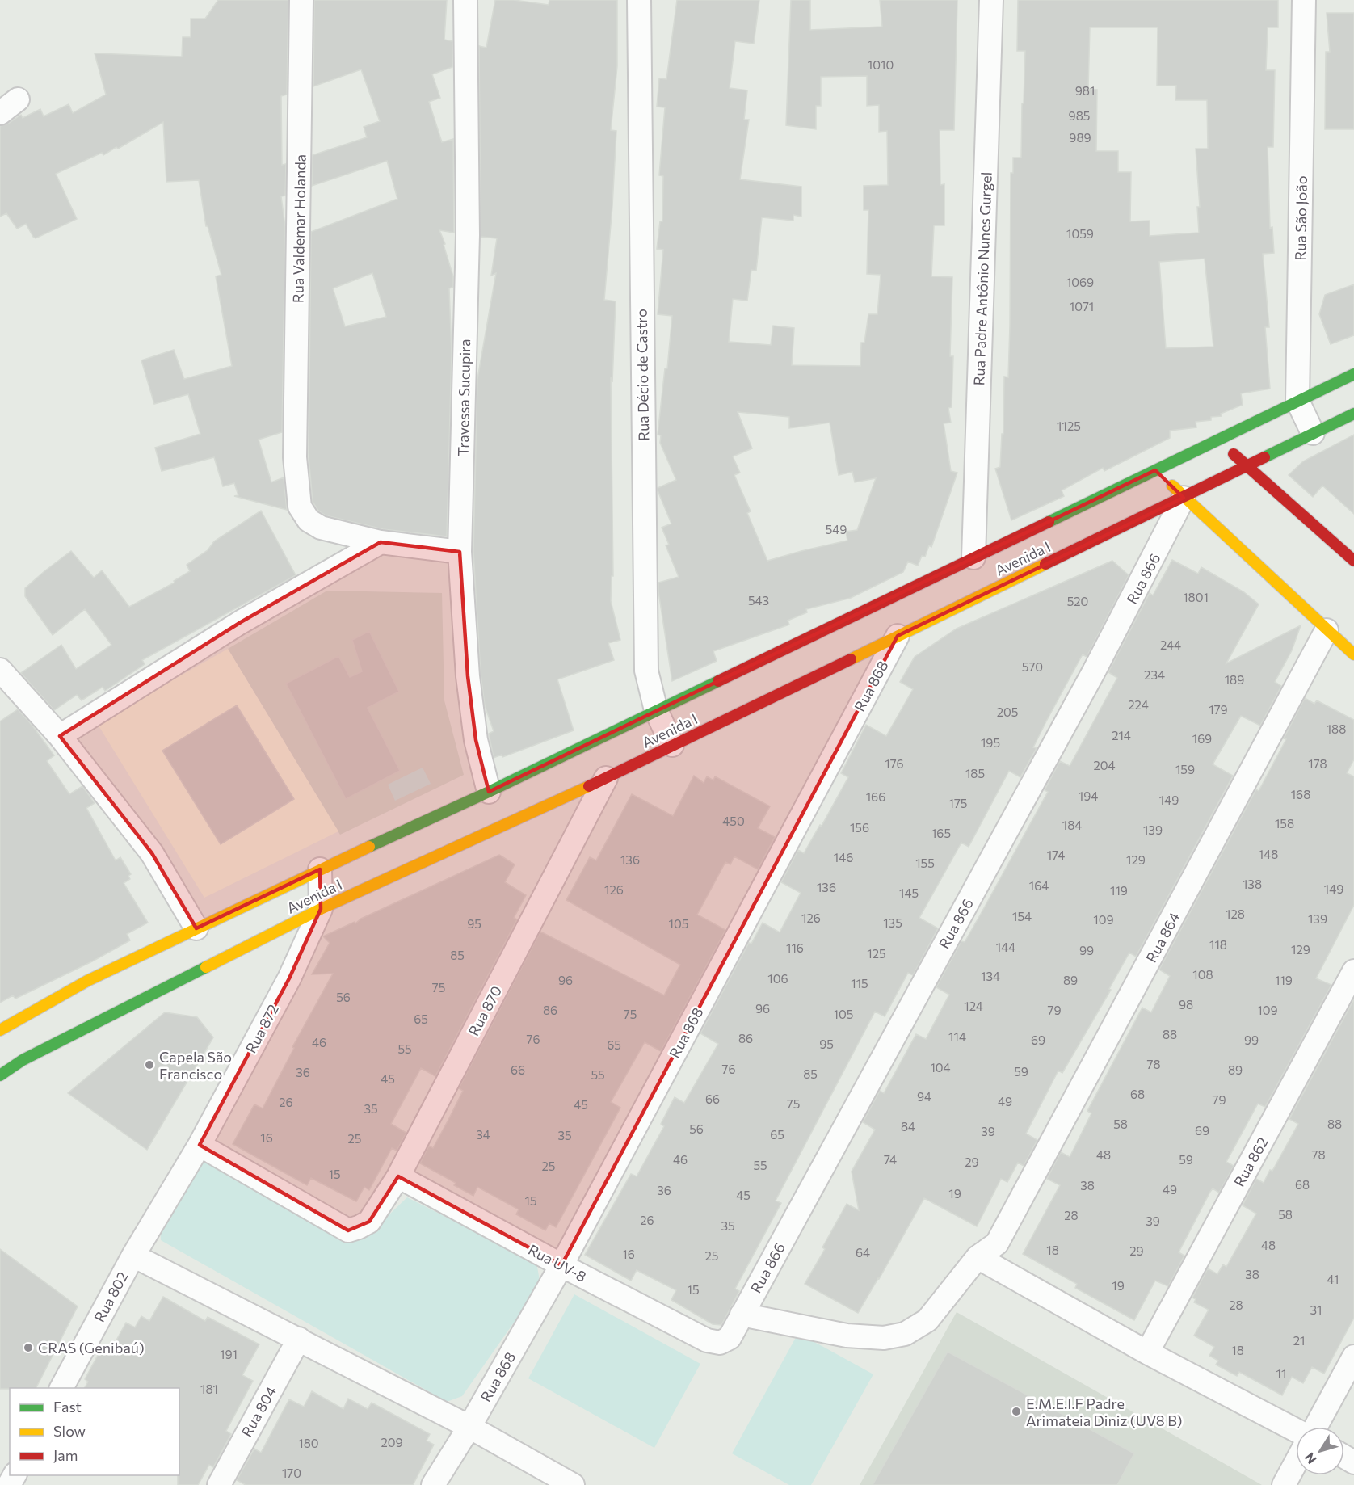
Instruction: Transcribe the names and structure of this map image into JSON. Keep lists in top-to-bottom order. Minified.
{"streets":{"street":["Rua São João","Rua Valdemar Holanda","Rua Padre Antônio Nunes Gurgel","Rua Décio de Castro","Travessa Sucupira","Avenida I","Rua 866","Rua 868","Rua 864","Rua 870","Rua 872","Rua 862","Rua UV-8","Rua 802","Rua 804"]},"crossings":[["Rua São João","Avenida I"],["Rua Valdemar Holanda","Travessa Sucupira"],["Rua Padre Antônio Nunes Gurgel","Avenida I"],["Rua Décio de Castro","Avenida I"],["Travessa Sucupira","Avenida I"],["Avenida I","Rua 866"],["Avenida I","Rua 868"],["Avenida I","Rua 870"],["Avenida I","Rua 872"],["Rua 866","Rua UV-8"],["Rua 868","Rua UV-8"],["Rua 870","Rua 872"],["Rua 870","Rua UV-8"],["Rua 872","Rua 802"]],"places":["Capela São Francisco","CRAS (Genibaú)","E.M.E.I.F Padre Arimateia Diniz (UV8 B)"],"house_numbers":["1010","981","985","989","1059","1069","1071","1125","549","1801","543","520","244","570","234","189","224","179","205","188","214","169","195","176","178","204","159","185","168","194","166","149","175","450","158","184","156","139","165","148","174","146","136","129","155","138","164","136","149","126","119","145","128","154","126","139","109","135","95","105","118","144","116","129","99","125","85","108","134","106","96","89","119","115","75","56","98","124","96","86","79","109","75","105","65","88","114","86","76","69","99","46","95","65","55","78","104","76","66","89","59","36","85","55","45","68","94","66","79","49","26","75","45","35","58","88","84","56","69","39","34","65","35","16","25","48","78","46","74","59","29","55","25","15","68","38","49","36","19","45","15","58","28","26","39","35","48","18","29","64","16","25","38","41","19","15","28","31","21","18","191","11","181","209","180","170"],"legend":["Fast","Slow","Jam"],"north":"bottom left"}
